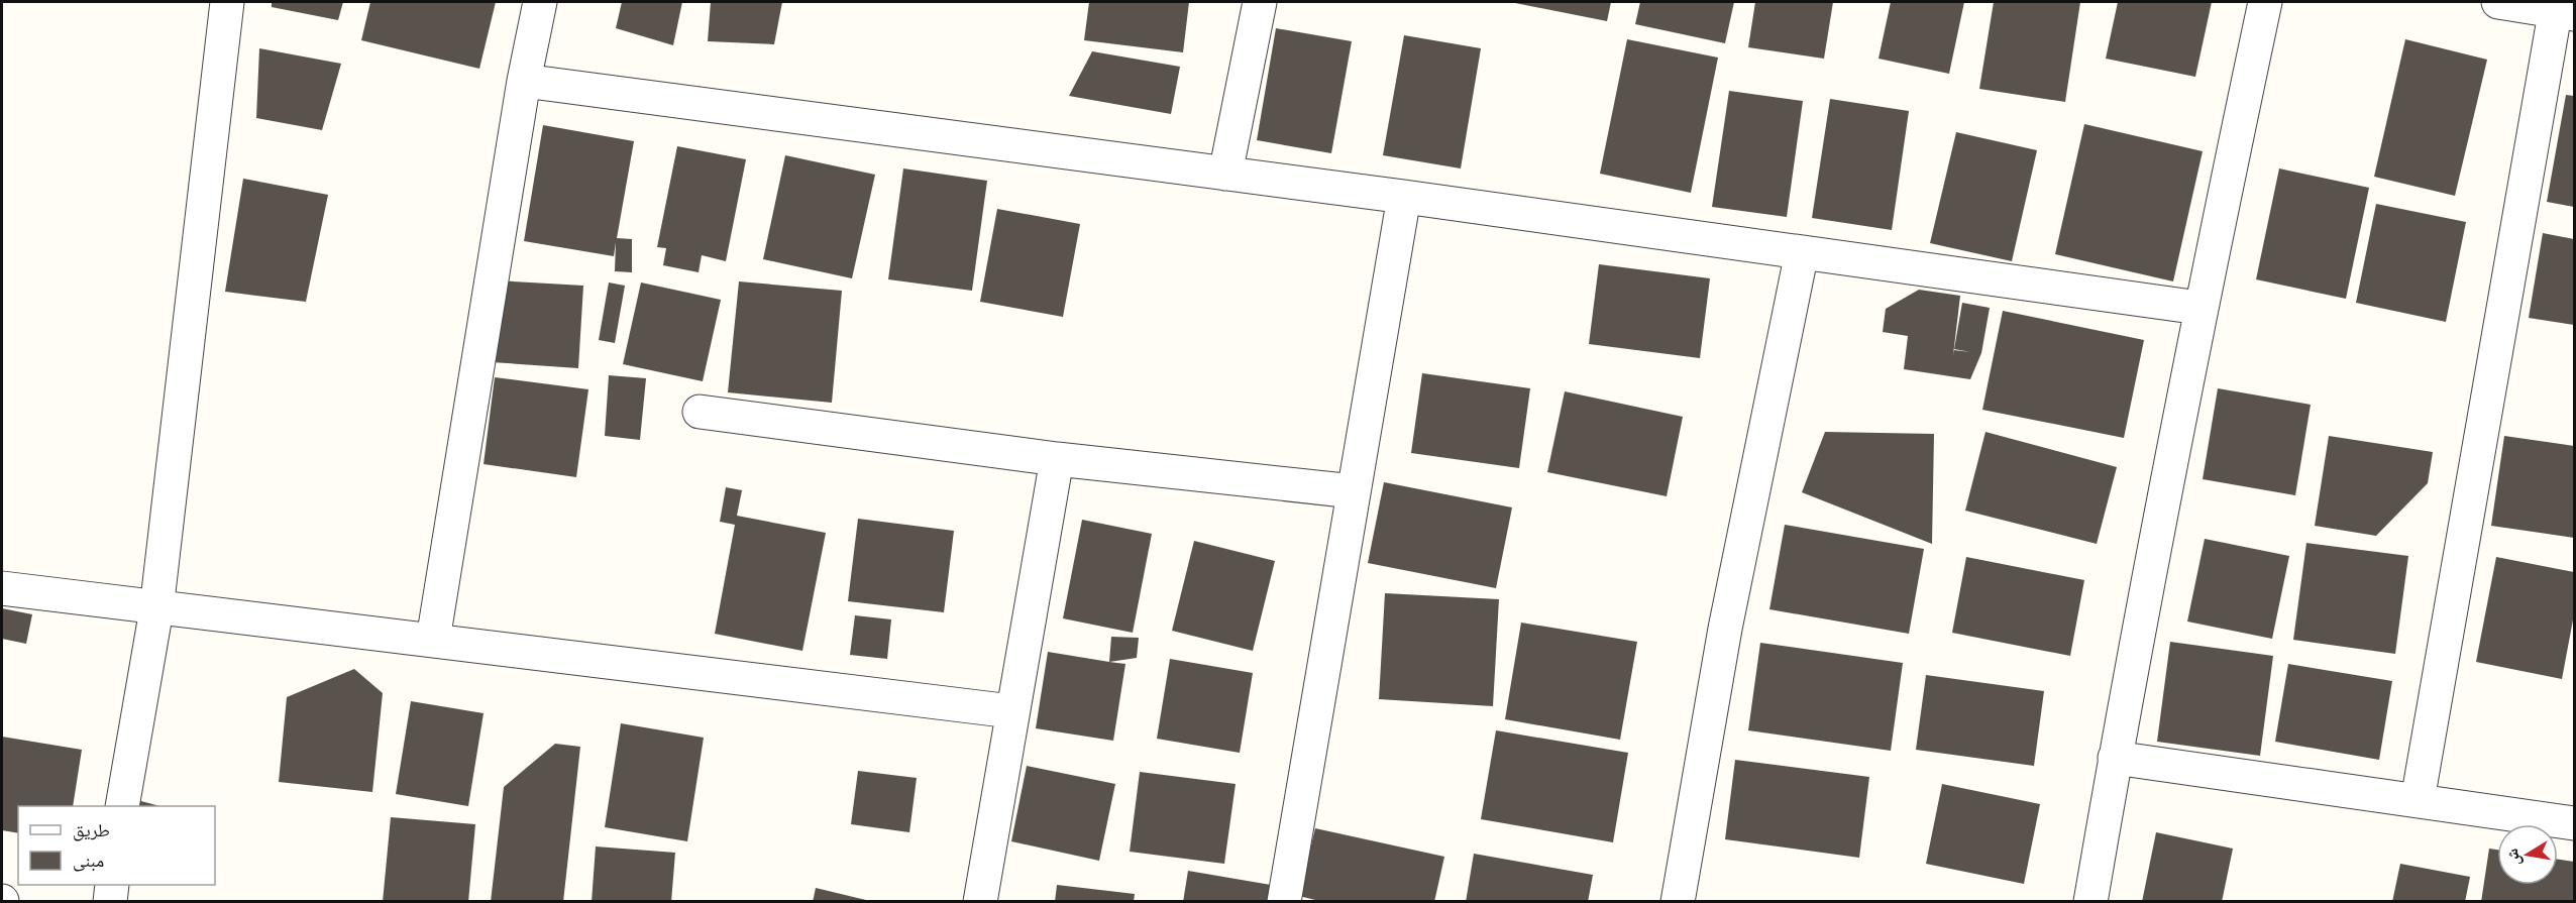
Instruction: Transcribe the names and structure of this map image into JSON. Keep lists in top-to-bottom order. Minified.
{"legend":["طريق","مبنى"],"north":"left"}
